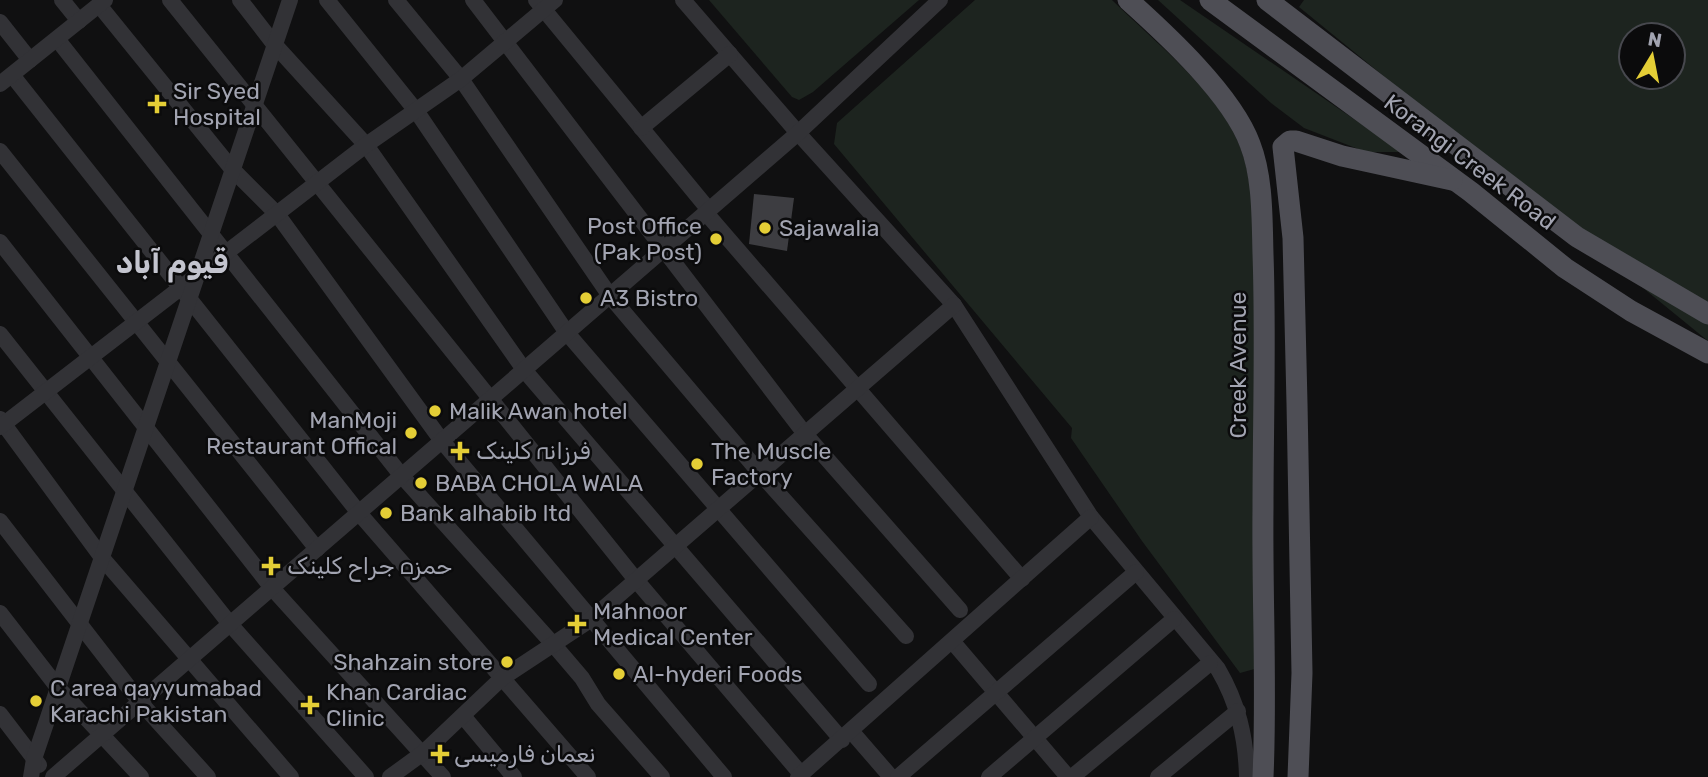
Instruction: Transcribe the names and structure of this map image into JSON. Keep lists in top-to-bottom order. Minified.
{"streets":{"main road":["Korangi Creek Road","Creek Avenue"]},"districts":["قیوم آباد"],"places":{"health":["Sir Syed Hospital","فرزانہ کلینک","حمزہ جراح کلینک","Mahnoor Medical Center","Khan Cardiac Clinic","نعمان فارمیسی"],"other":["Sajawalia","Post Office (Pak Post)","A3 Bistro","Malik Awan hotel","ManMoji Restaurant Offical","The Muscle Factory","BABA CHOLA WALA","Bank alhabib ltd","Shahzain store","Al-hyderi Foods","C area qayyumabad Karachi Pakistan"]},"north":"top"}
